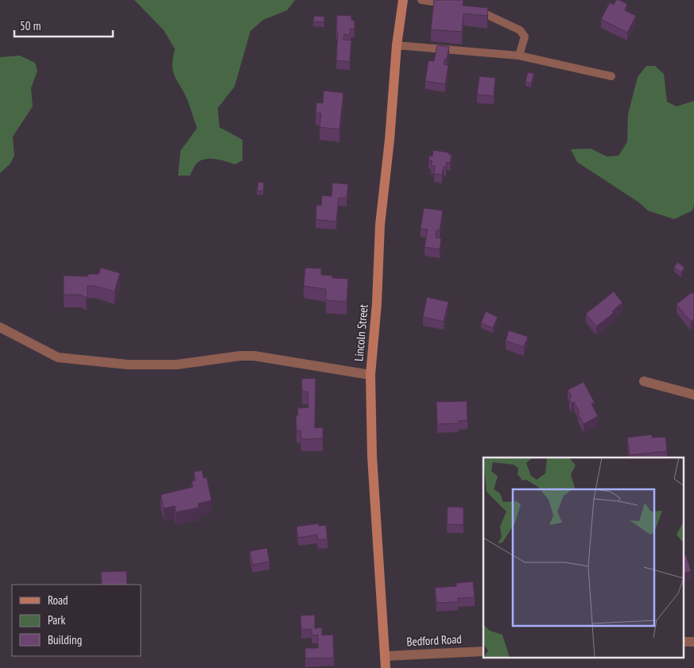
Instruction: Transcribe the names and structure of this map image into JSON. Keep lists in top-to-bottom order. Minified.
{"streets":{"main road":["Lincoln Street"],"street":["Bedford Road"]},"crossings":[["Lincoln Street","Bedford Road"]],"legend":["Road","Park","Building"],"scale_bar":"50 m"}
